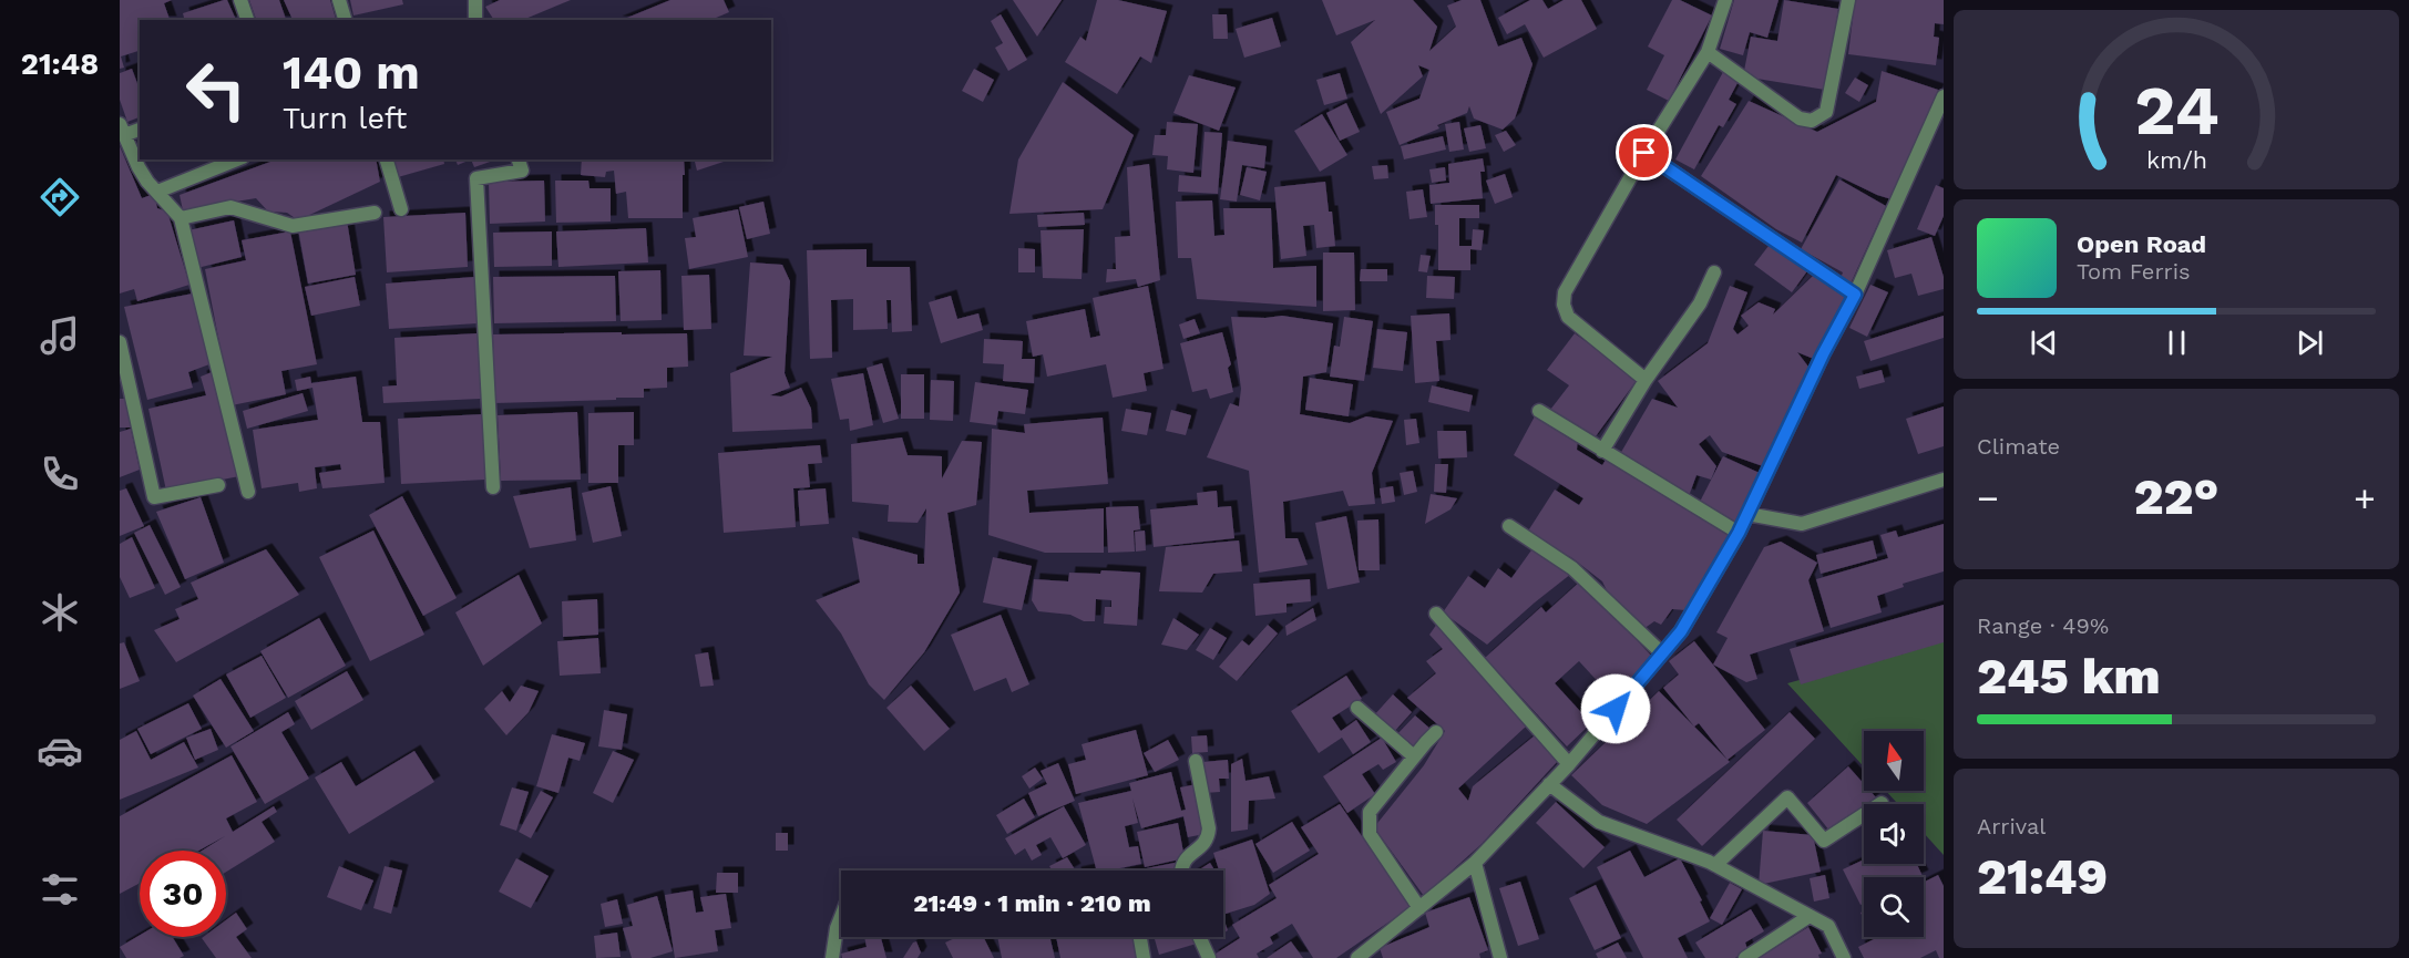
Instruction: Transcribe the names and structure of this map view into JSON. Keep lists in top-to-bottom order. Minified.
{"north":"top","page":{"tabs":"21:48","turn":["140 m","Turn left"],"song":["Open Road","Tom Ferris"],"tile":["Climate",["Range · 49%","245 km"],["Arrival","21:49"]],"heat":["−","22°","+"],"limit":"30","trip":"21:49 · 1 min · 210 m","gauge":["24","km/h"]}}
